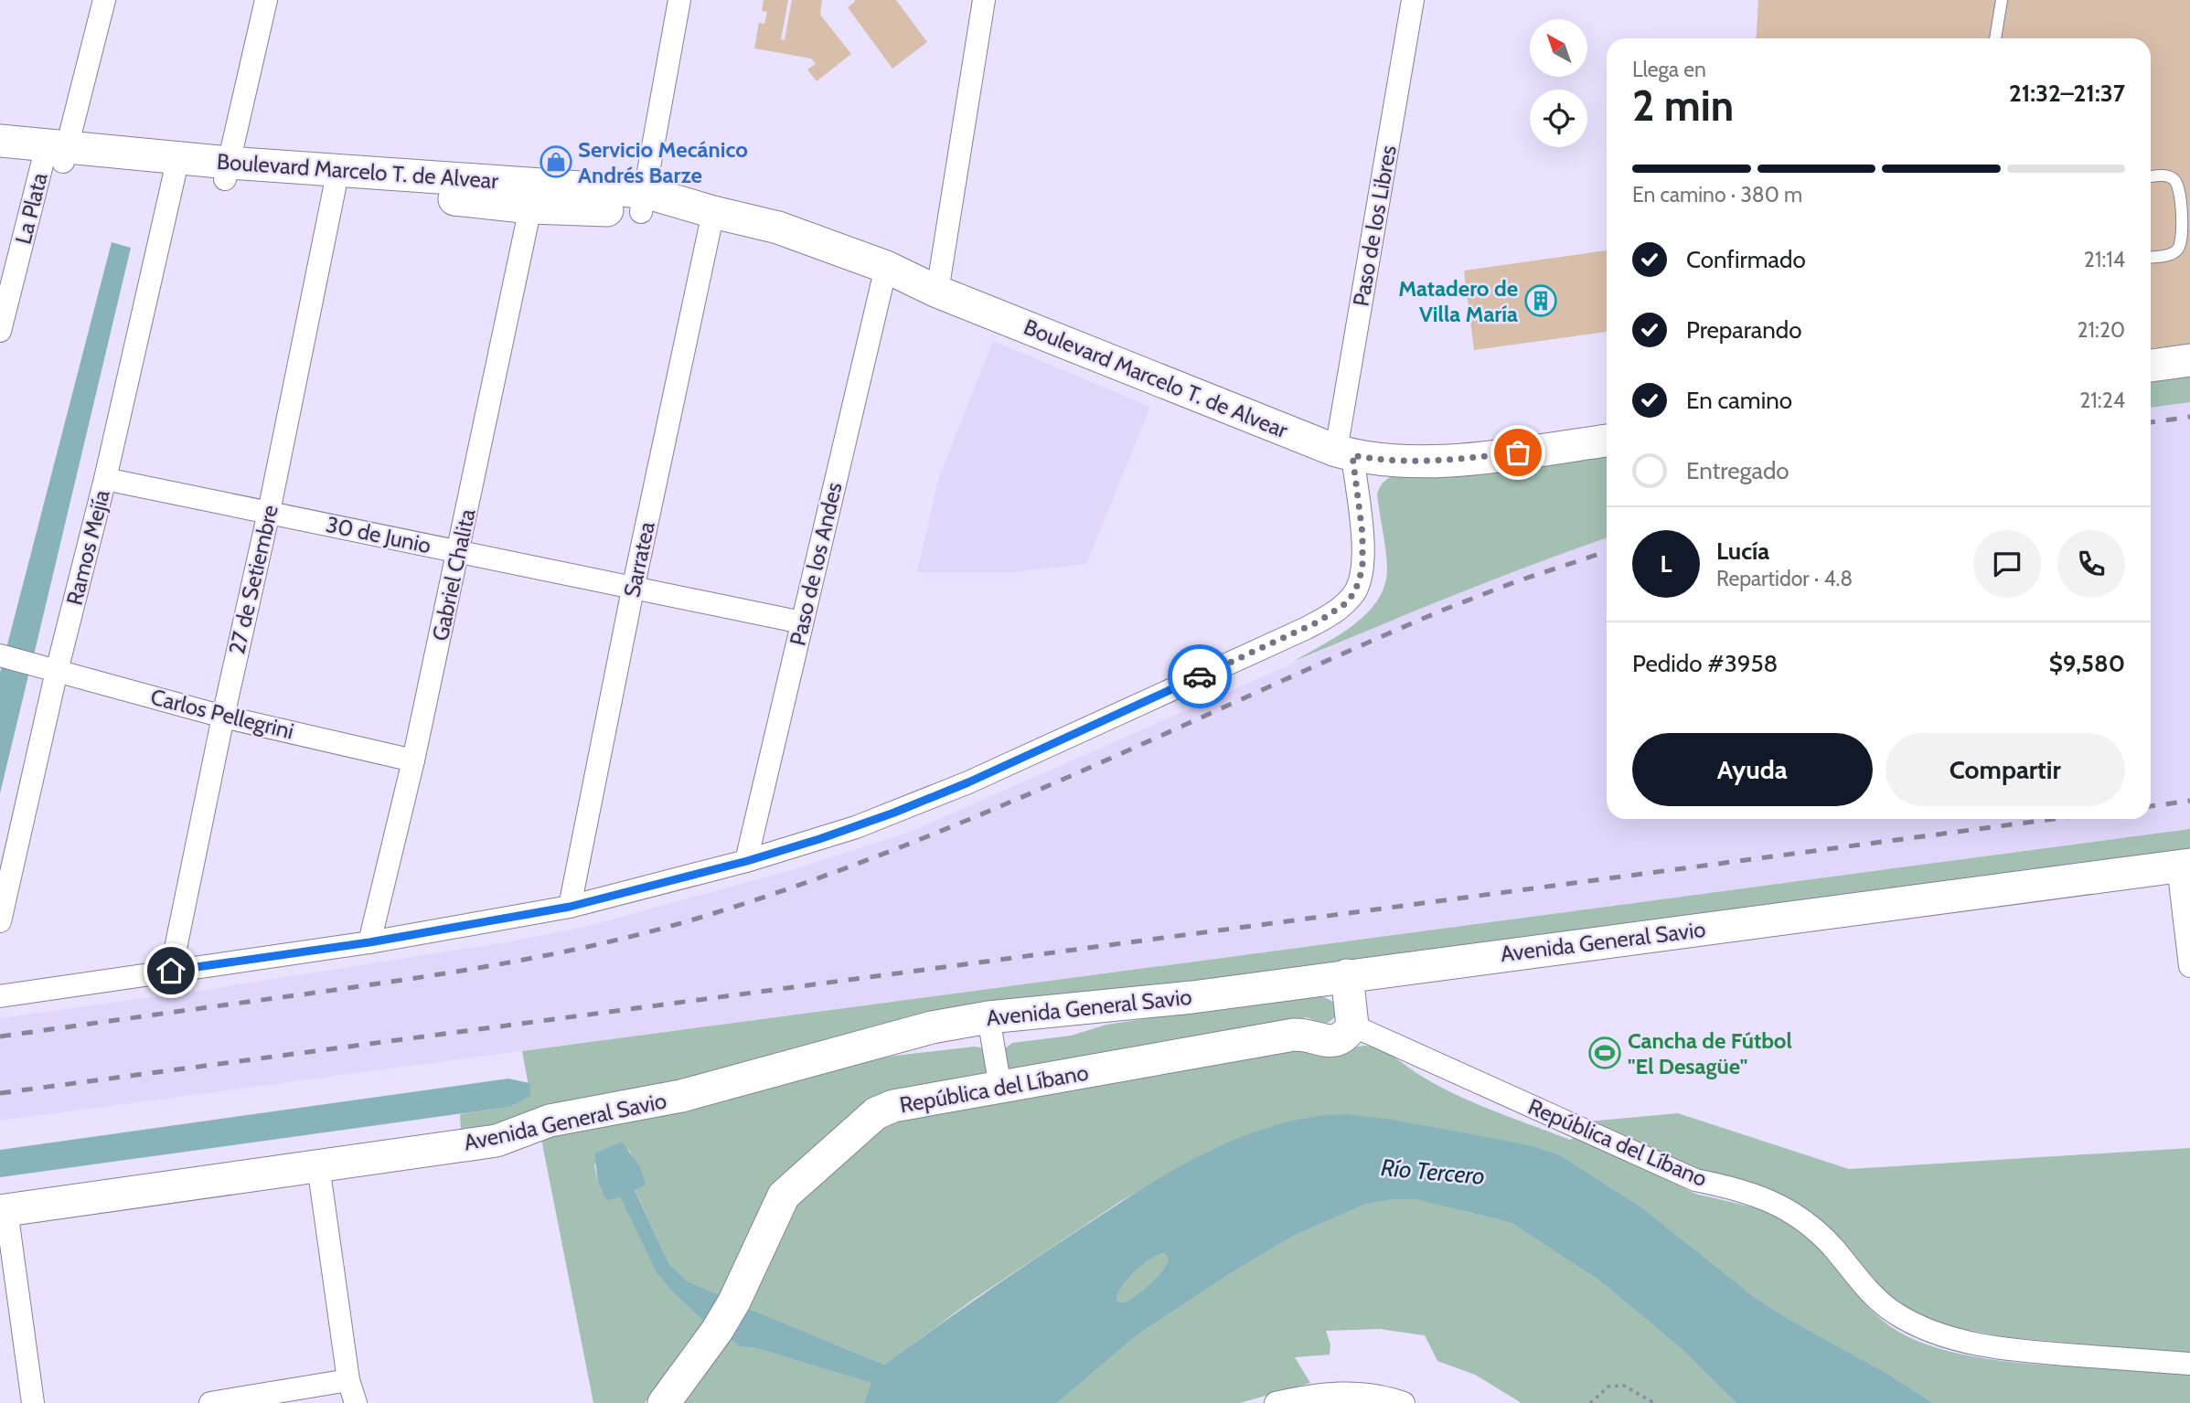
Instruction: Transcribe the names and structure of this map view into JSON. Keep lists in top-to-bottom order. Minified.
{"streets":{"main road":["Boulevard Marcelo T. de Alvear","Avenida General Savio","República del Líbano"],"street":["La Plata","Paso de los Libres","30 de Junio","Ramos Mejía","Sarratea","Paso de los Andes","Gabriel Chalita","27 de Setiembre","Carlos Pellegrini"]},"crossings":[["Boulevard Marcelo T. de Alvear","La Plata"],["Boulevard Marcelo T. de Alvear","Paso de los Libres"],["Boulevard Marcelo T. de Alvear","Ramos Mejía"],["Boulevard Marcelo T. de Alvear","Sarratea"],["Boulevard Marcelo T. de Alvear","Paso de los Andes"],["Boulevard Marcelo T. de Alvear","Gabriel Chalita"],["Boulevard Marcelo T. de Alvear","27 de Setiembre"],["Paso de los Libres","Sarratea"],["Paso de los Libres","Paso de los Andes"],["Paso de los Libres","Gabriel Chalita"],["Paso de los Libres","27 de Setiembre"],["30 de Junio","Ramos Mejía"],["30 de Junio","Sarratea"],["30 de Junio","Paso de los Andes"],["30 de Junio","Gabriel Chalita"],["30 de Junio","27 de Setiembre"],["Ramos Mejía","Carlos Pellegrini"],["Gabriel Chalita","Carlos Pellegrini"],["27 de Setiembre","Carlos Pellegrini"]],"water":["Río Tercero"],"places":{"shop":["Servicio Mecánico Andrés Barze"],"building":["Matadero de Villa María"],"sports":["Cancha de Fútbol \"El Desagüe\""]},"north":"top left","page":{"heading":["2 min","Llega en","21:32–21:37"],"panel":["Lucía","Repartidor · 4.8","Pedido #3958","$9,580"],"bar":"En camino · 380 m","list":[["Confirmado","21:14"],["Preparando","21:20"],["En camino","21:24"],"Entregado"],"round":"L","buttons":["Ayuda","Compartir"]}}
